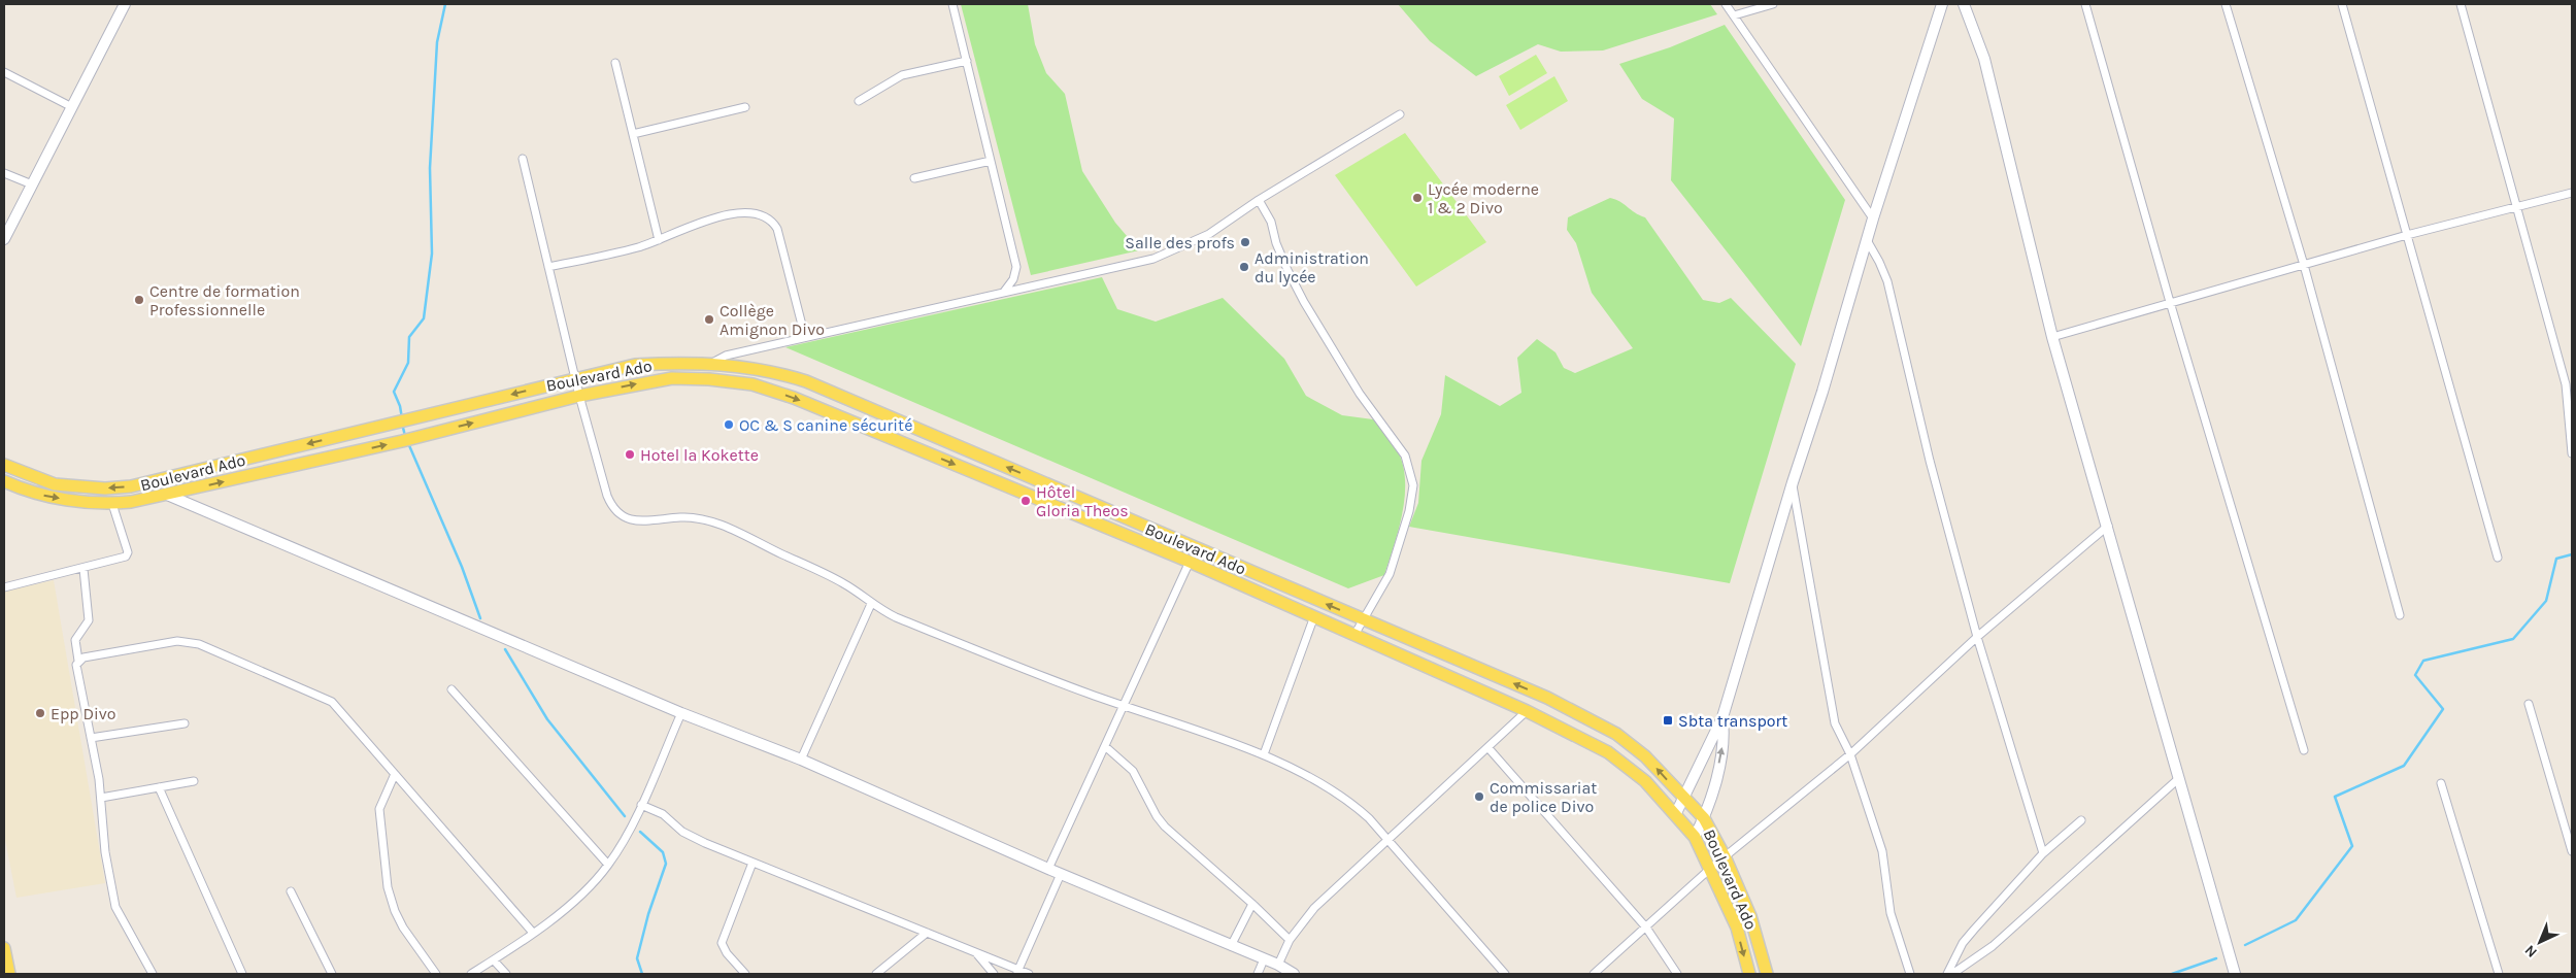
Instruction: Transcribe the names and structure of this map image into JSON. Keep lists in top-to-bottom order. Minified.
{"streets":{"main road":["Boulevard Ado"]},"places":{"other":["Lycée moderne 1 & 2 Divo","Salle des profs","Administration du lycée","Centre de formation Professionnelle","Collège Amignon Divo","OC & S canine sécurité","Hotel la Kokette","Hôtel Gloria Theos","Epp Divo","Commissariat de police Divo"],"transit":["Sbta transport"]},"north":"bottom left"}
